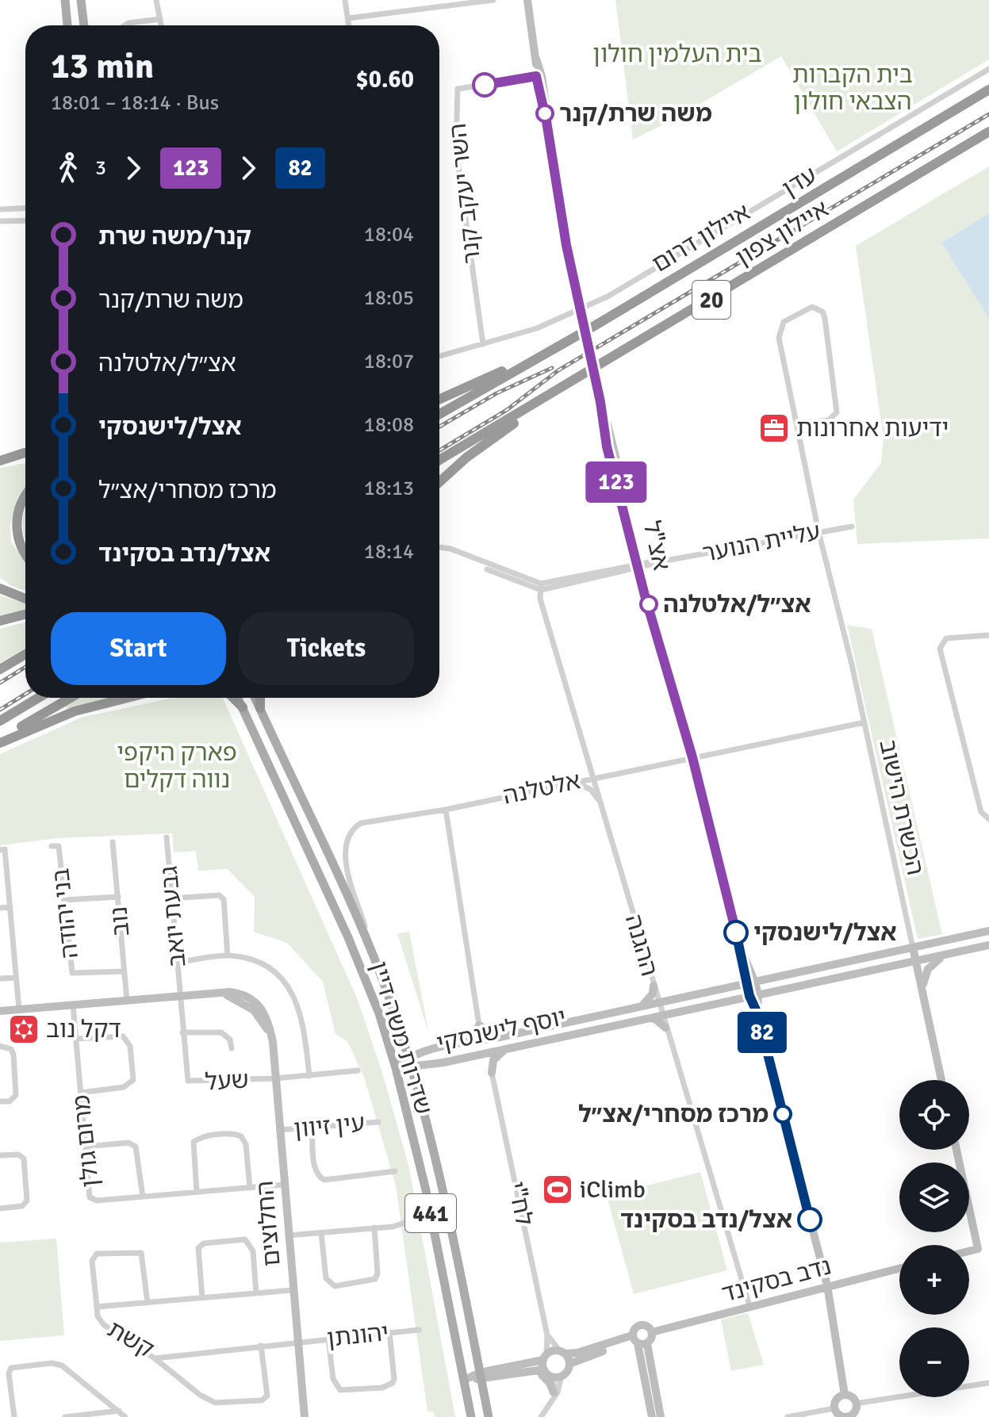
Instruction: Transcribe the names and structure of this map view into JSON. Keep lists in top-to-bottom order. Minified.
{"streets":{"highway":["איילון צפון","איילון דרום","20"],"main road":["שדרות משה דיין","441"],"street":["עדן","השר יעקב קנר","עליית הנוער","אצ\"ל","אלטלנה","הכשרת הישוב","בני יהודה","גבעת יואב","נוב","ההגנה","יוסף לישנסקי","שעל","עין זיוון","מרום גולן","לח\"י","החלוצים","נדב בסקינד","יהונתן","קשת"]},"crossings":[["עדן","השר יעקב קנר"],["השר יעקב קנר","אצ\"ל"],["עליית הנוער","אצ\"ל"],["עליית הנוער","הכשרת הישוב"],["עליית הנוער","ההגנה"],["אצ\"ל","אלטלנה"],["אצ\"ל","יוסף לישנסקי"],["אצ\"ל","נדב בסקינד"],["אלטלנה","הכשרת הישוב"],["אלטלנה","ההגנה"],["אלטלנה","שדרות משה דיין"],["הכשרת הישוב","יוסף לישנסקי"],["בני יהודה","נוב"],["גבעת יואב","שעל"],["גבעת יואב","החלוצים"],["נוב","החלוצים"],["ההגנה","יוסף לישנסקי"],["ההגנה","נדב בסקינד"],["יוסף לישנסקי","שדרות משה דיין"],["שעל","החלוצים"],["עין זיוון","החלוצים"],["מרום גולן","החלוצים"],["החלוצים","יהונתן"],["החלוצים","קשת"],["יהונתן","קשת"]],"parks":["בית העלמין חולון","בית הקברות הצבאי חולון","פארק היקפי נווה דקלים"],"places":{"other":["משה שרת/קנר","אצ״ל/אלטלנה","אצל/לישנסקי","מרכז מסחרי/אצ״ל","אצל/נדב בסקינד"],"office":["ידיעות אחרונות"],"synagogue":["דקל נוב"],"sports":["iClimb"]},"lines":["bus line 123","bus line 82"],"page":{"on_map":["123","82"],"heading":["13 min","18:01 – 18:14 · Bus","$0.60"],"legs":["3","123","82"],"list":[{"name":"קנר/משה שרת","value":"18:04"},{"name":"משה שרת/קנר","value":"18:05"},{"name":"אצ״ל/אלטלנה","value":"18:07"},{"name":"אצל/לישנסקי","value":"18:08"},{"name":"מרכז מסחרי/אצ״ל","value":"18:13"},{"name":"אצל/נדב בסקינד","value":"18:14"}],"buttons":["Start","Tickets"],"map_buttons":["+","−"]}}
